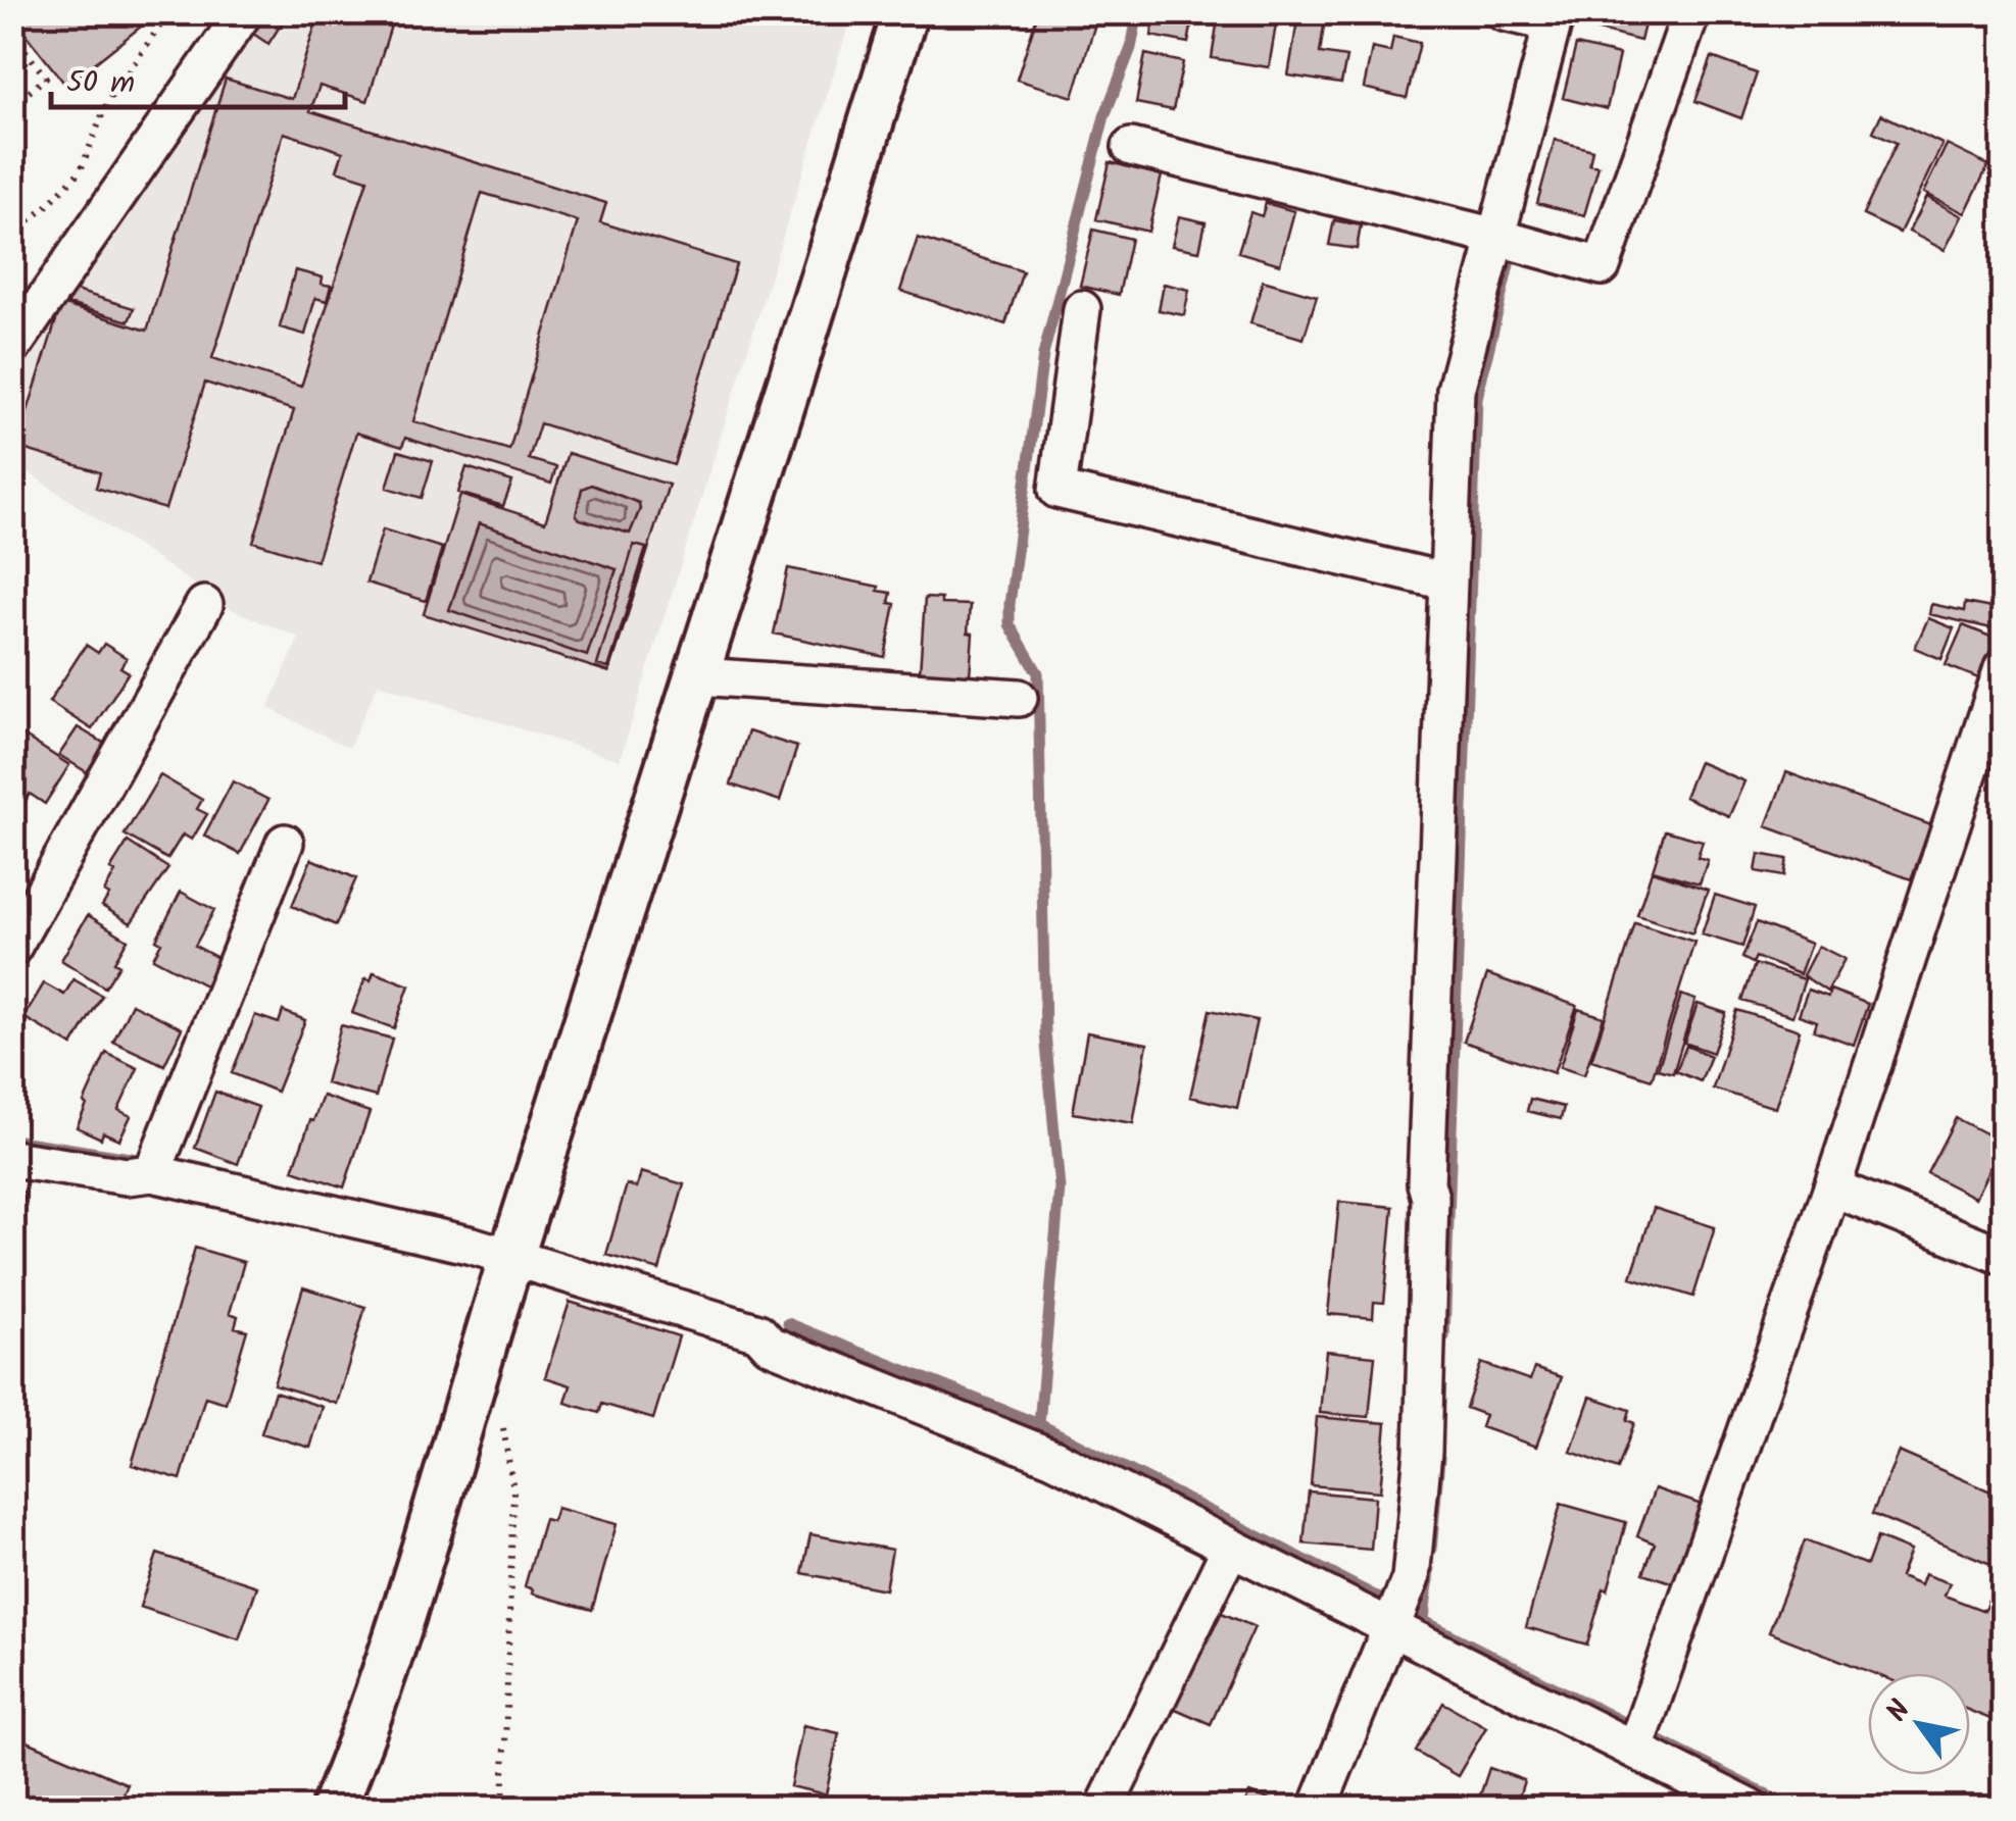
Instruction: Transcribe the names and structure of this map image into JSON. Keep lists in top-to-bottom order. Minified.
{"scale_bar":"50 m","north":"top left"}
